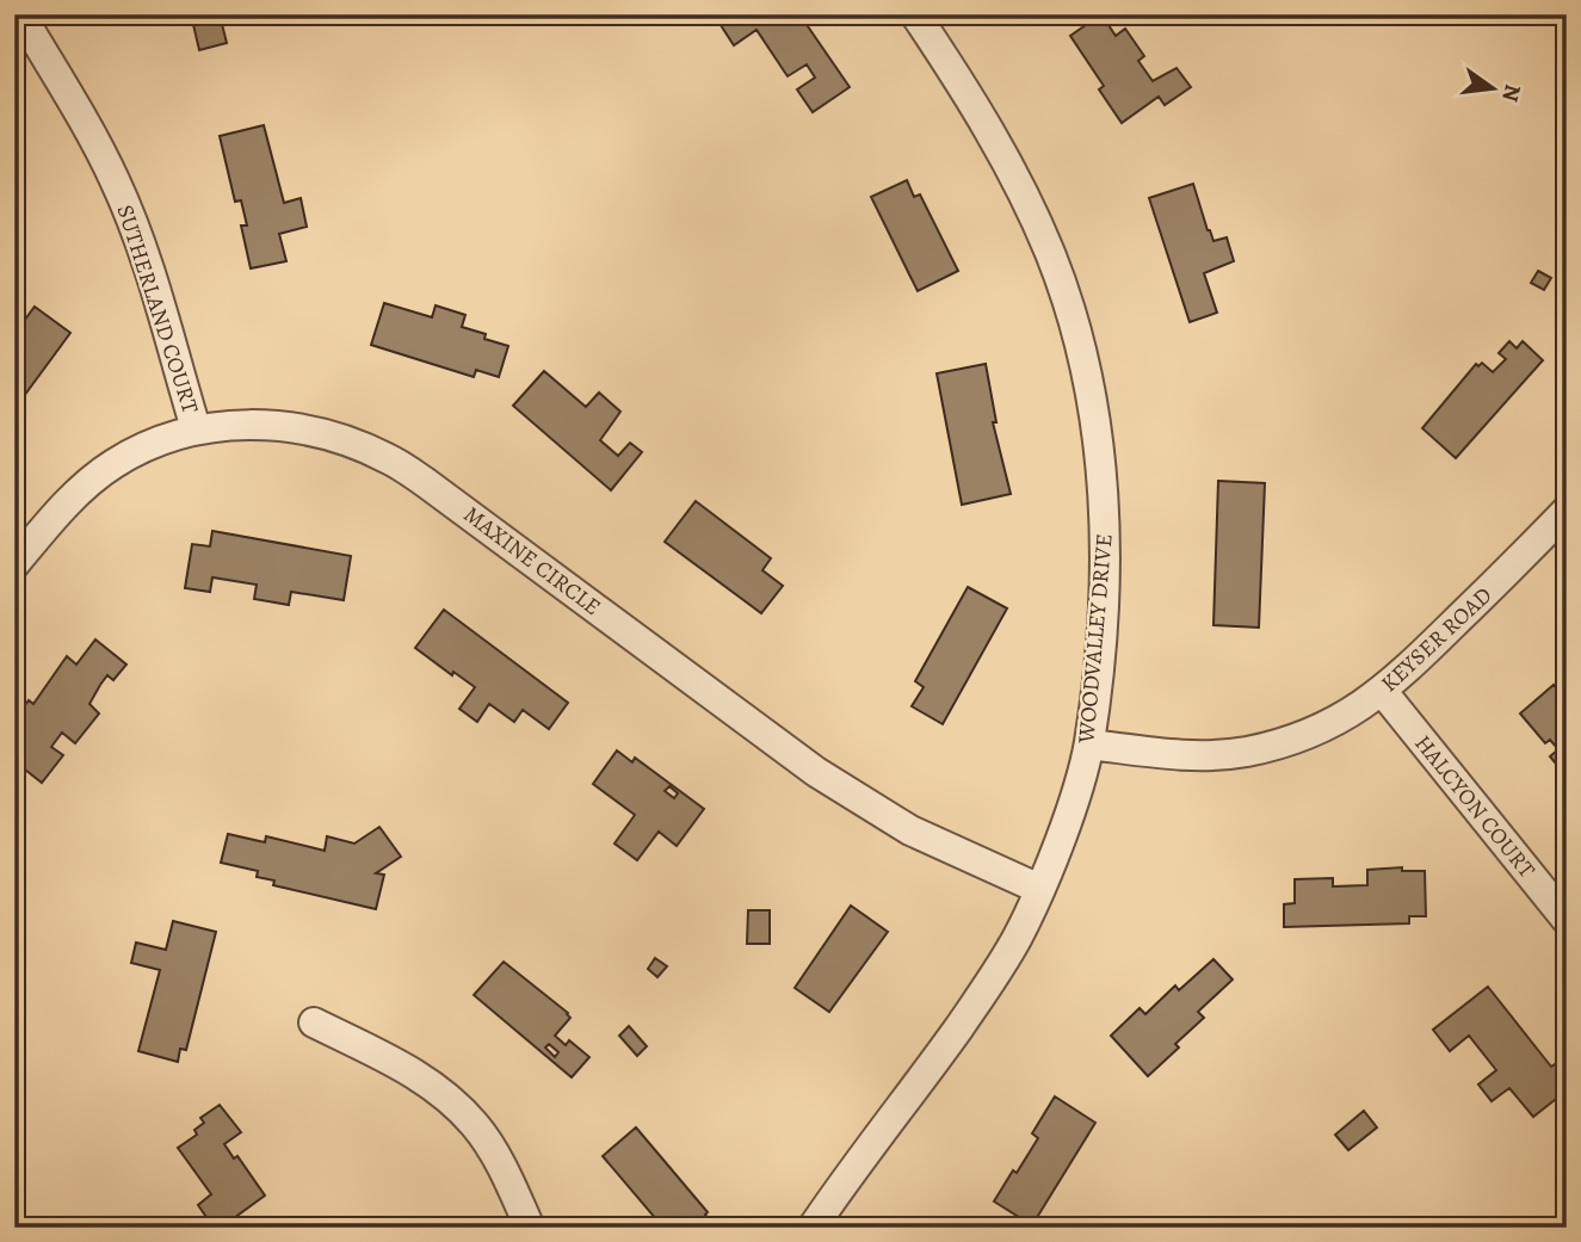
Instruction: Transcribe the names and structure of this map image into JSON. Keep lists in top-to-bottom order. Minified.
{"streets":{"street":["SUTHERLAND COURT","MAXINE CIRCLE","WOODVALLEY DRIVE","KEYSER ROAD","HALCYON COURT"]},"crossings":[["SUTHERLAND COURT","MAXINE CIRCLE"],["MAXINE CIRCLE","WOODVALLEY DRIVE"],["WOODVALLEY DRIVE","KEYSER ROAD"],["KEYSER ROAD","HALCYON COURT"]],"north":"right"}
